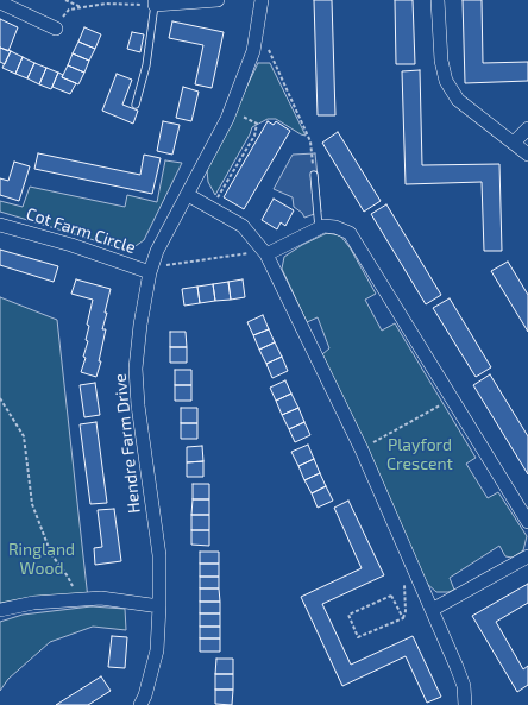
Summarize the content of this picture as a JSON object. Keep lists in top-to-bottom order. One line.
{"streets":{"street":["Cot Farm Circle","Hendre Farm Drive"]},"crossings":[["Cot Farm Circle","Hendre Farm Drive"]],"parks":["Playford Crescent","Ringland Wood"]}
